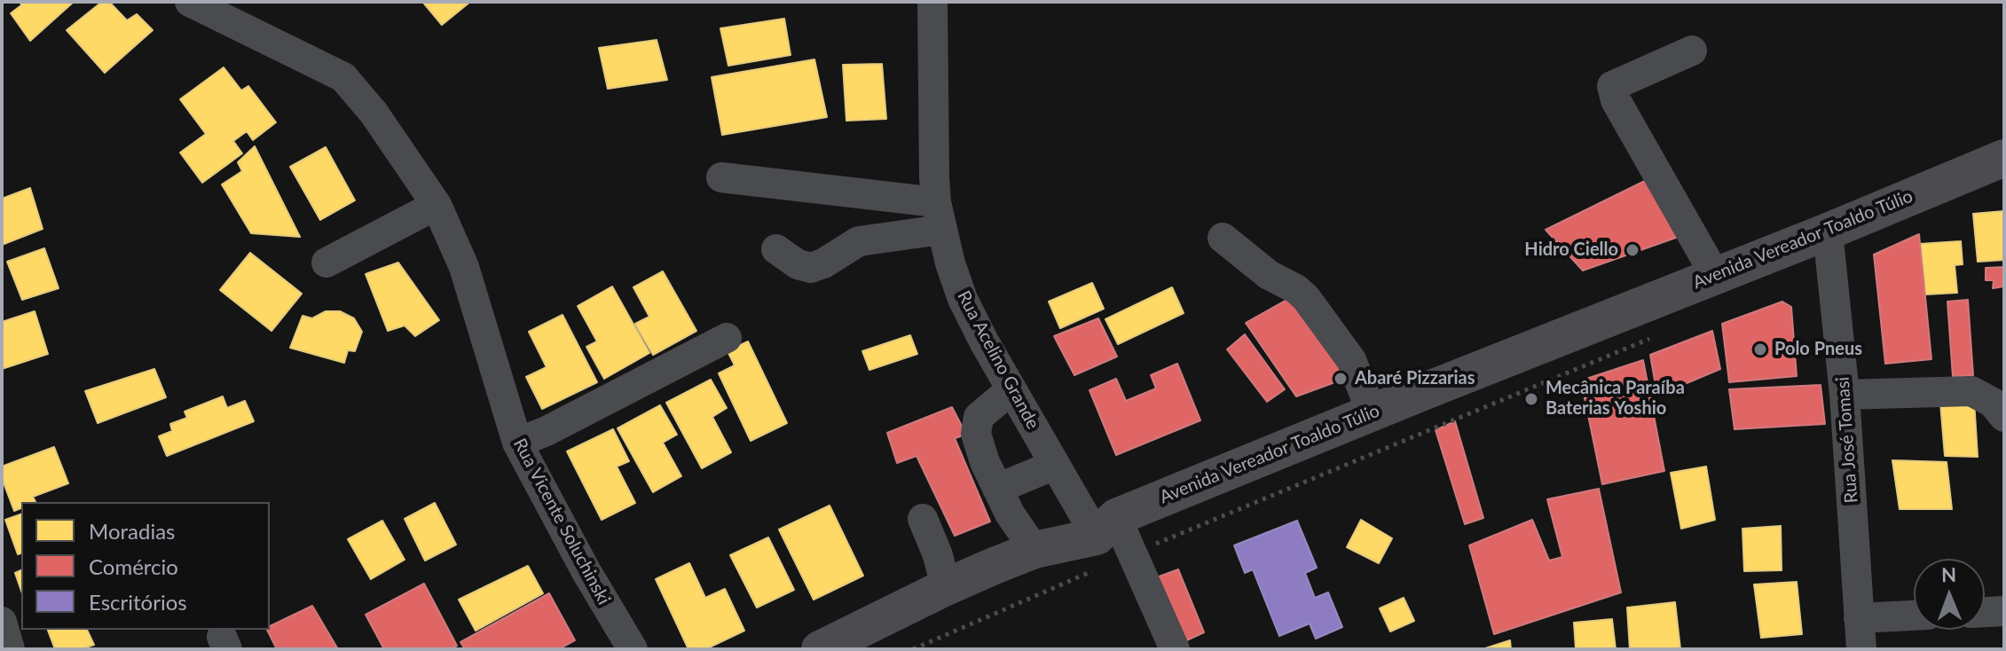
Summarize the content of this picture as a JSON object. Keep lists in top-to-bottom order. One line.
{"streets":{"main road":["Avenida Vereador Toaldo Túlio"],"street":["Rua Acelino Grande","Rua José Tomasi","Rua Vicente Soluchinski"]},"crossings":[["Avenida Vereador Toaldo Túlio","Rua Acelino Grande"],["Avenida Vereador Toaldo Túlio","Rua José Tomasi"]],"places":["Hidro Ciello","Polo Pneus","Abaré Pizzarias","Mecânica Paraíba Baterias Yoshio"],"legend":["Moradias","Comércio","Escritórios"],"north":"top"}
